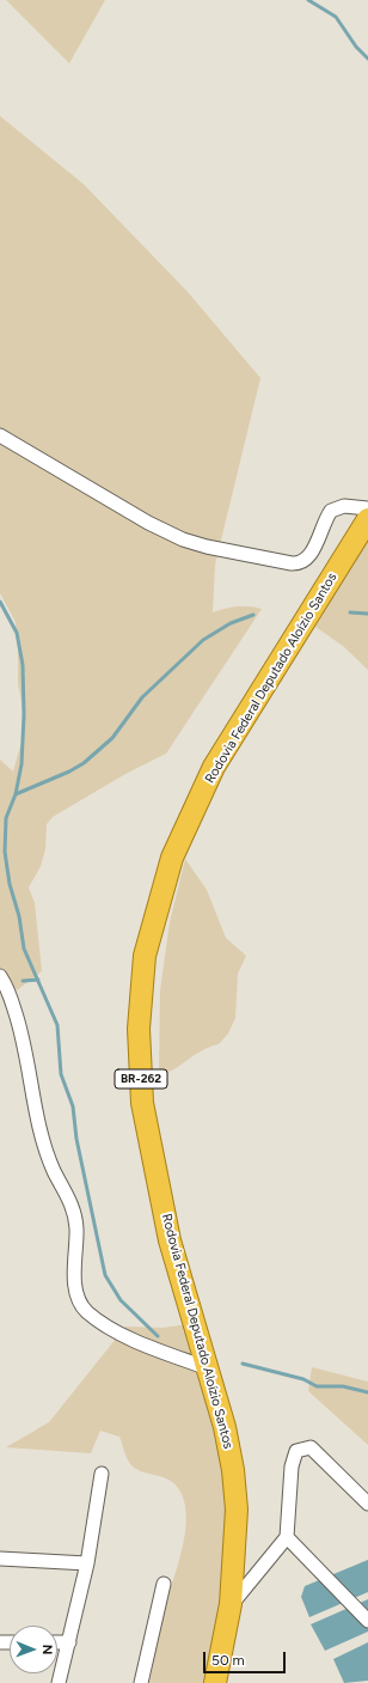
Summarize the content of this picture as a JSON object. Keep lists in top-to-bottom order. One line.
{"streets":{"highway":["Rodovia Federal Deputado Aloízio Santos","BR-262"]},"scale_bar":"50 m","north":"right"}
